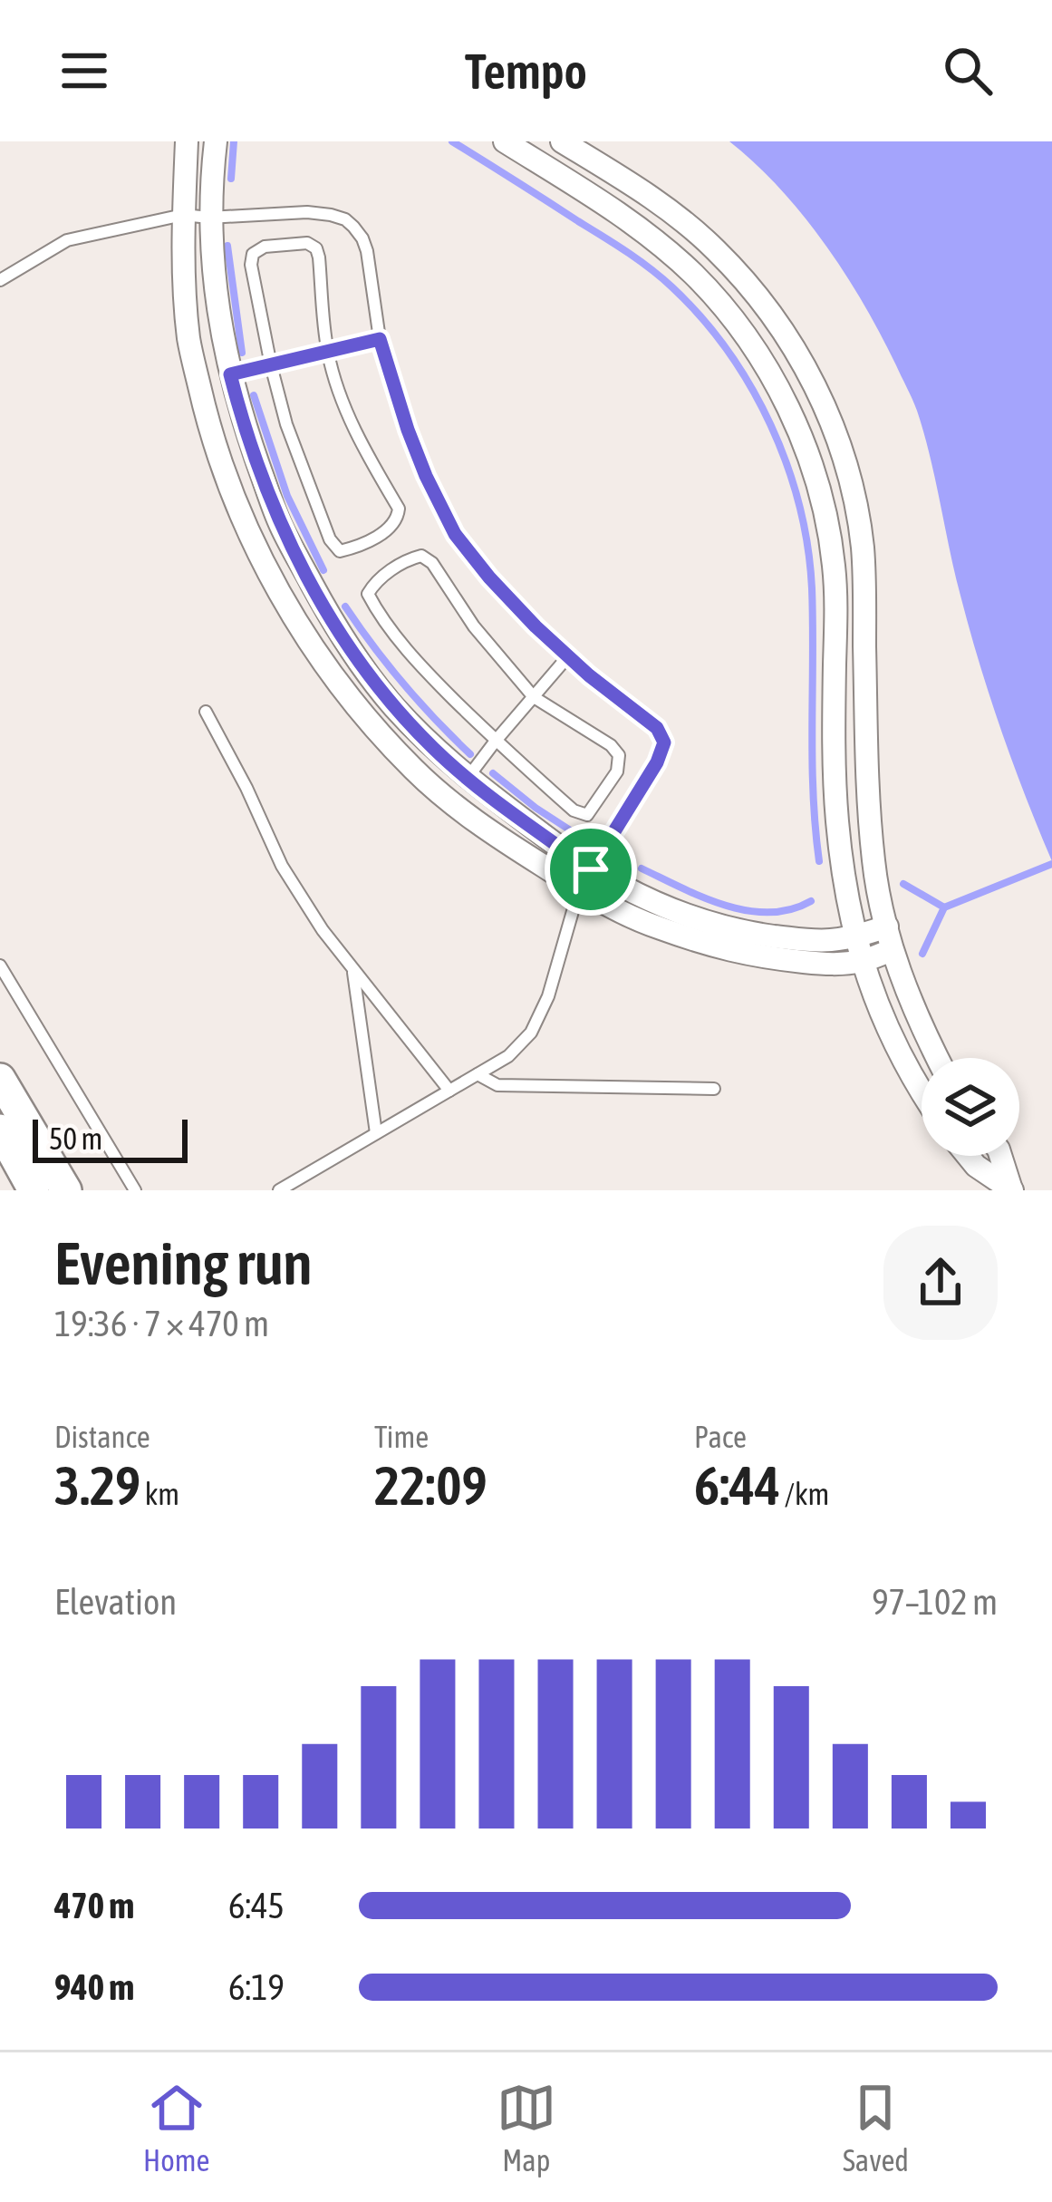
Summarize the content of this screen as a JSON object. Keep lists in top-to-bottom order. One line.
{"scale_bar":"50 m","page":{"header":"Tempo","scale":"50 m","heading":["Evening run","19:36 · 7 × 470 m"],"stats":[["Distance","3.29 km"],["Time","22:09"],["Pace","6:44 /km"]],"chart":["Elevation","97–102 m"],"list":[{"name":"470 m","note":"6:45"},{"name":"940 m","note":"6:19"}],"tabs":["Home","Map","Saved"]}}
